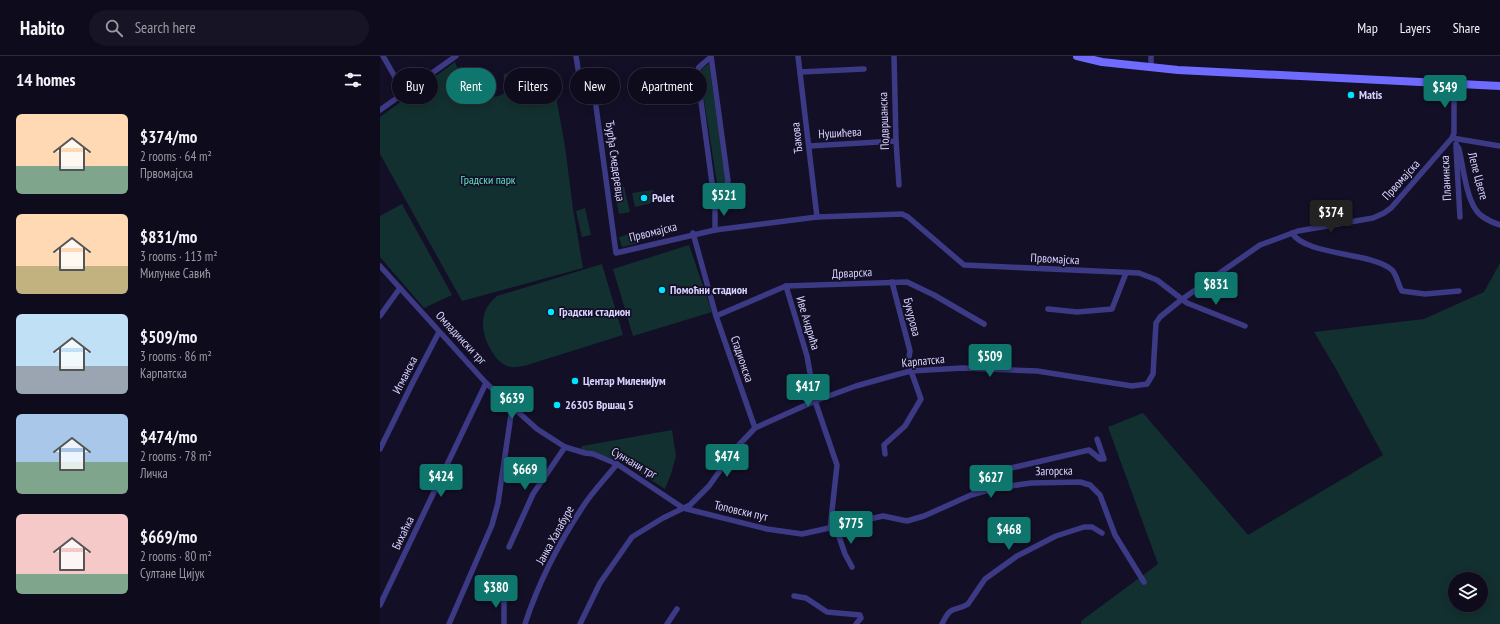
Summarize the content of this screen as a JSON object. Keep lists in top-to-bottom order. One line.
{"streets":{"street":["Подвршанска","Нушићева","Ђакова","Ђурђа Смедеревца","Лепе Цвете","Планинска","Првомајска","Дрварска","Букурова","Иве Андрића","Омладински трг","Стадионска","Карпатска","Игманска","Сунчани трг","Загорска","Топовски пут","Бихаћка","Јанка Халабуре"]},"crossings":[["Подвршанска","Нушићева"],["Нушићева","Ђакова"],["Ђакова","Првомајска"],["Ђурђа Смедеревца","Првомајска"],["Лепе Цвете","Планинска"],["Планинска","Првомајска"],["Првомајска","Стадионска"],["Првомајска","Карпатска"],["Дрварска","Букурова"],["Дрварска","Иве Андрића"],["Дрварска","Стадионска"],["Иве Андрића","Карпатска"],["Иве Андрића","Загорска"],["Омладински трг","Игманска"],["Омладински трг","Сунчани трг"],["Омладински трг","Бихаћка"],["Сунчани трг","Топовски пут"],["Сунчани трг","Јанка Халабуре"],["Загорска","Топовски пут"]],"parks":["Градски парк"],"places":["Matis","Polet","Помоћни стадион","Градски стадион","Центар Миленијум","26305 Вршац 5"],"page":{"header":"Habito","search":"Search here","nav":["Map","Layers","Share"],"heading":"14 homes","chip":["Buy","Rent","Filters","New","Apartment"],"price":["$549","$521","$374","$831","$509","$417","$639","$474","$669","$424","$627","$775","$468","$380"],"list":[{"name":"$374/mo","note":"2 rooms · 64 m² · Првомајска"},{"name":"$831/mo","note":"3 rooms · 113 m² · Милунке Савић"},{"name":"$509/mo","note":"3 rooms · 86 m² · Карпатска"},{"name":"$474/mo","note":"2 rooms · 78 m² · Личка"},{"name":"$669/mo","note":"2 rooms · 80 m² · Султане Цијук"}]}}
